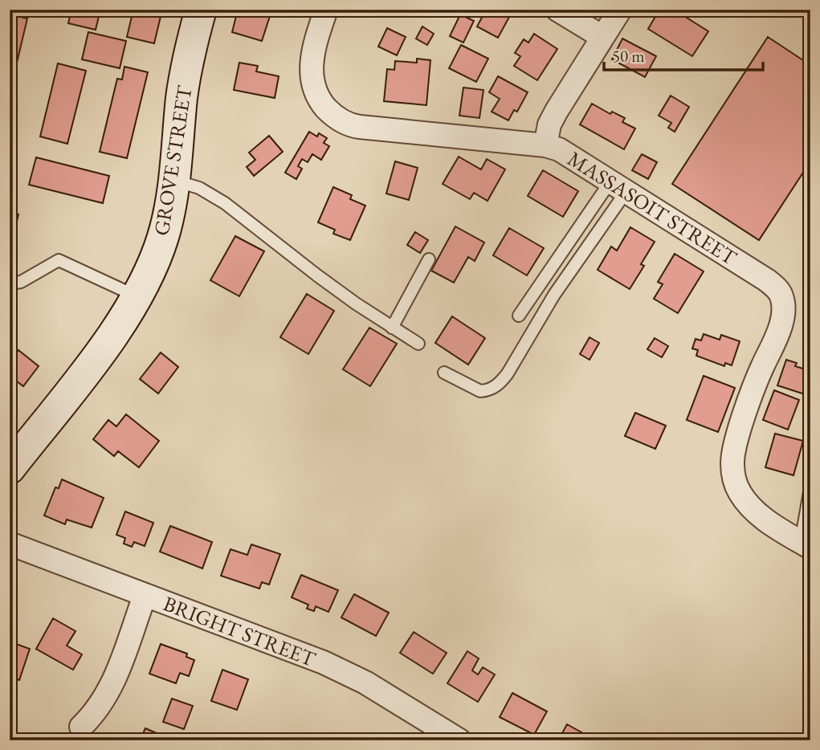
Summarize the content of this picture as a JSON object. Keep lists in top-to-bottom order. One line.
{"streets":{"street":["GROVE STREET","MASSASOIT STREET","BRIGHT STREET"]},"scale_bar":"50 m"}
